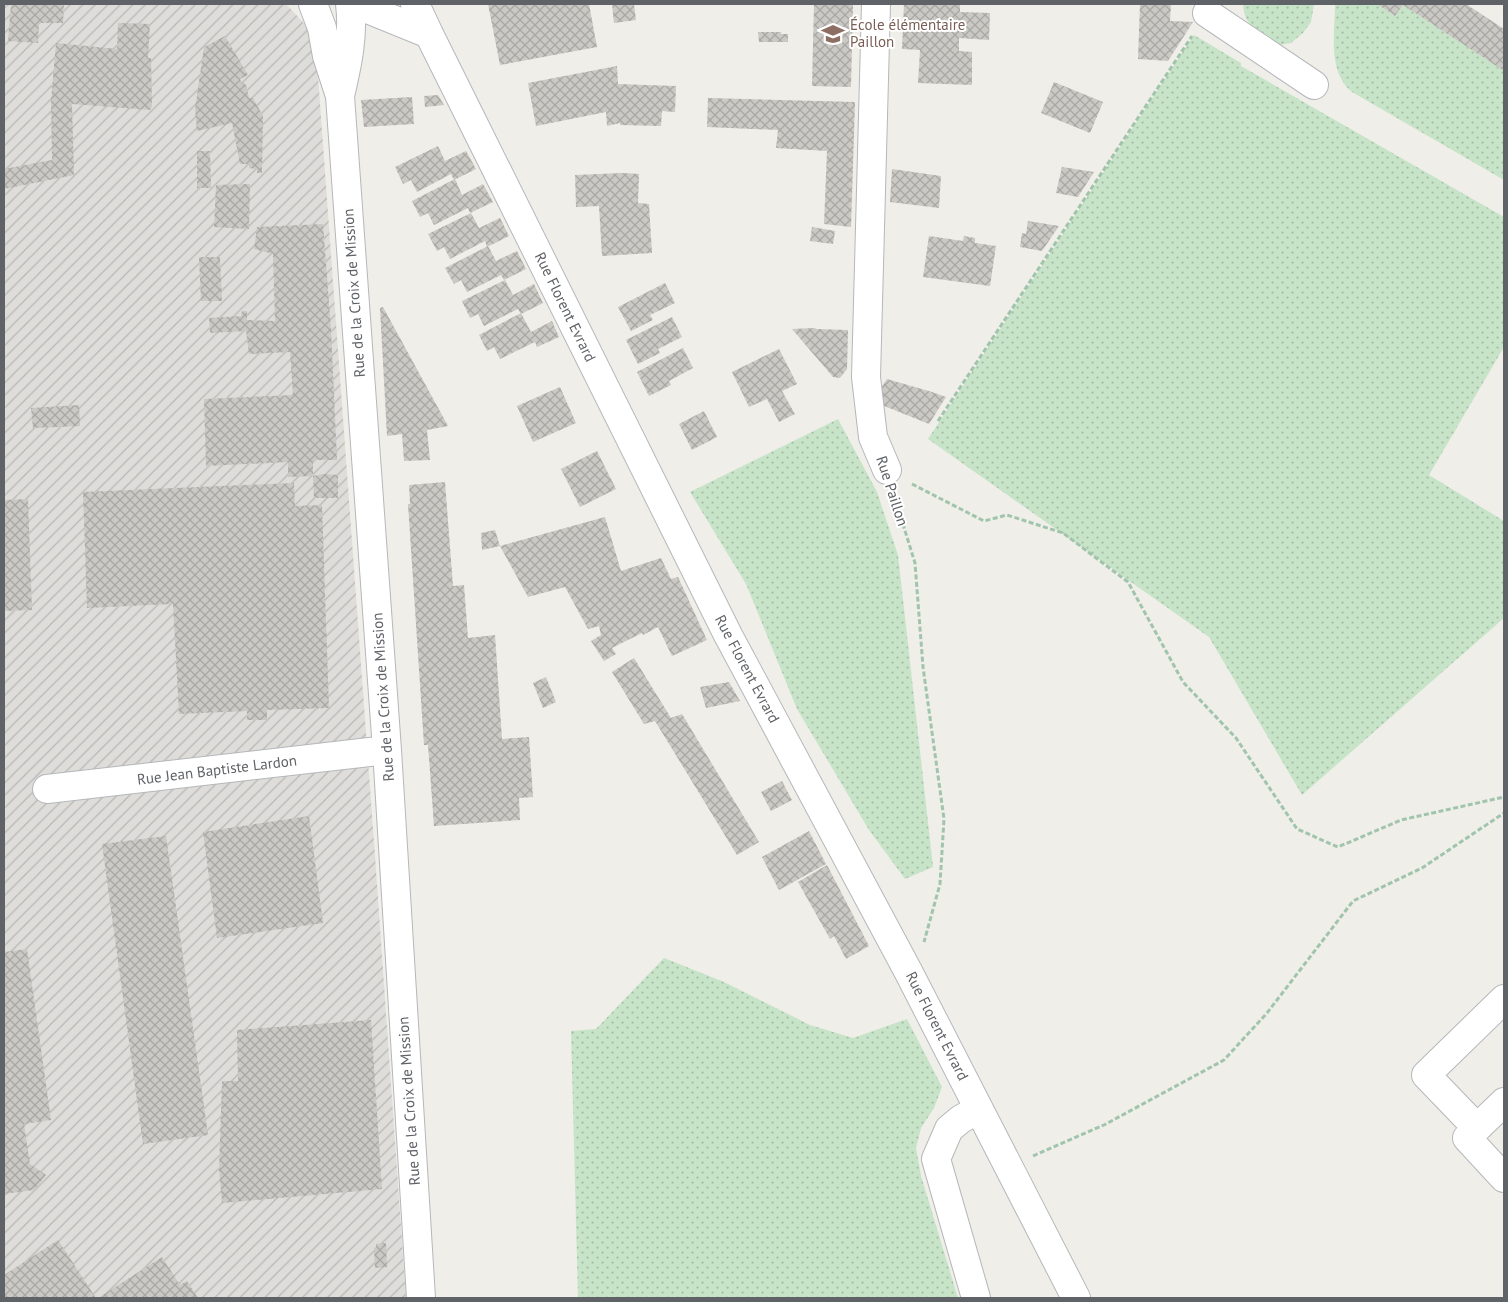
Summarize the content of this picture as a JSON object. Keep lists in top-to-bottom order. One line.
{"streets":{"street":["Rue de la Croix de Mission","Rue Florent Evrard","Rue Paillon","Rue Jean Baptiste Lardon"]},"crossings":[["Rue de la Croix de Mission","Rue Jean Baptiste Lardon"],["Rue Florent Evrard","Rue Paillon"]],"places":{"school or university":["École élémentaire Paillon"]}}
